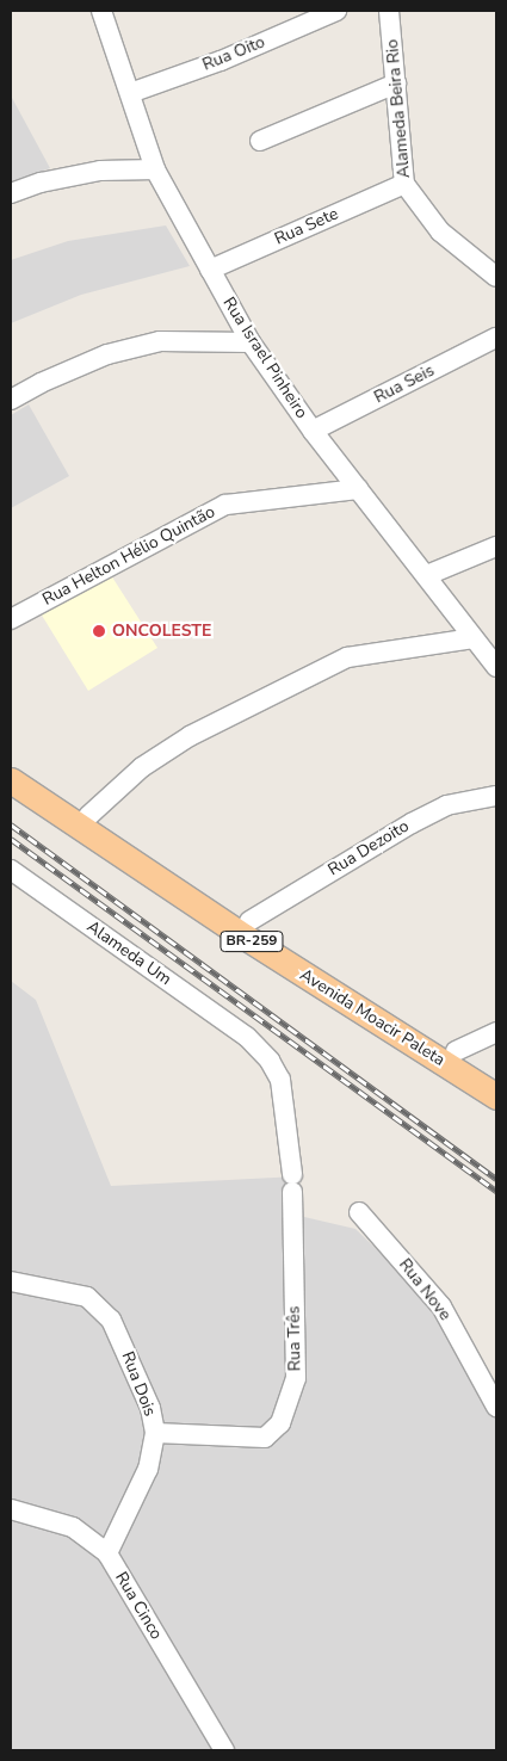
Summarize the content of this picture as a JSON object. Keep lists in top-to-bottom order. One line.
{"streets":{"main road":["BR-259","Avenida Moacir Paleta"],"street":["Rua Oito","Alameda Beira Rio","Rua Sete","Rua Israel Pinheiro","Rua Seis","Rua Helton Hélio Quintão","Rua Dezoito","Alameda Um","Rua Nove","Rua Três","Rua Dois","Rua Cinco"]},"crossings":[["Rua Oito","Rua Israel Pinheiro"],["Alameda Beira Rio","Rua Sete"],["Rua Sete","Rua Israel Pinheiro"],["Rua Israel Pinheiro","Rua Seis"],["Rua Israel Pinheiro","Rua Helton Hélio Quintão"],["Rua Dezoito","Avenida Moacir Paleta"],["Alameda Um","Rua Três"],["Rua Três","Rua Dois"],["Rua Dois","Rua Cinco"]],"places":["ONCOLESTE"]}
